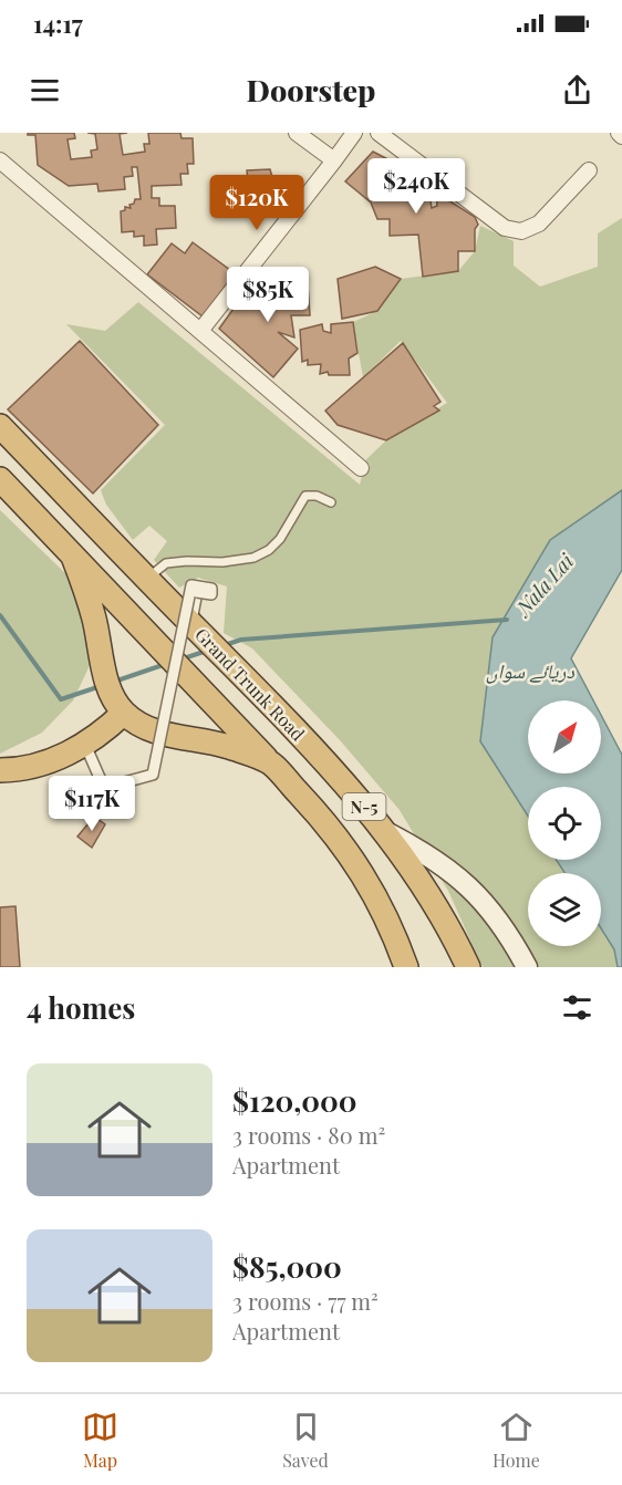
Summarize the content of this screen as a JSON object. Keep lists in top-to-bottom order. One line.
{"streets":{"highway":["Grand Trunk Road","N-5"]},"water":["Nala Lai","دریائے سواں"],"north":"top right","page":{"status":"14:17","header":"Doorstep","price":["$240K","$120K","$85K","$117K"],"heading":"4 homes","list":[{"name":"$120,000","note":"3 rooms · 80 m² · Apartment"},{"name":"$85,000","note":"3 rooms · 77 m² · Apartment"}],"tabs":["Map","Saved","Home"]}}
